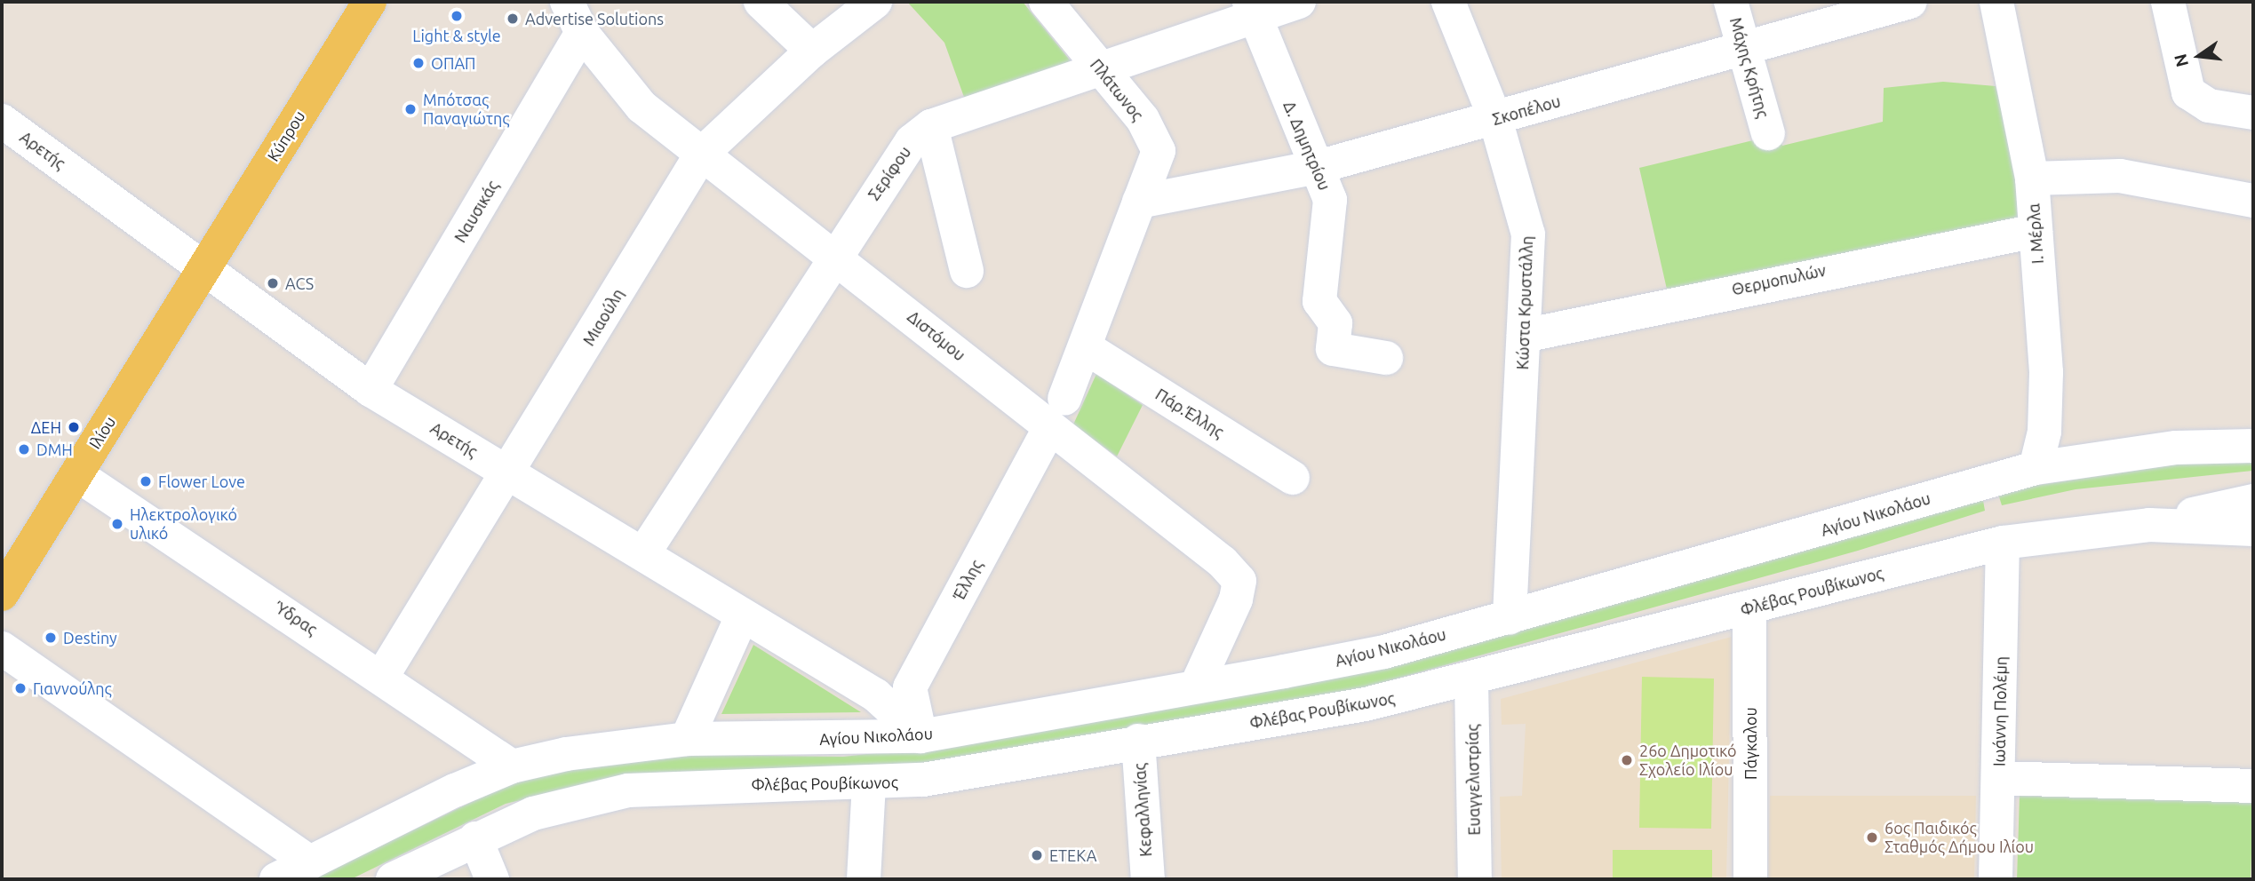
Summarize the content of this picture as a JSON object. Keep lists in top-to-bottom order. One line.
{"streets":{"main road":["Κύπρου","Ιλίου"],"street":["Μάχης Κρήτης","Πλάτωνος","Σκοπέλου","Δ. Δημητρίου","Αρετής","Σερίφου","Ναυσικάς","Ι. Μέρλα","Θερμοπυλών","Κώστα Κρυστάλλη","Μιαούλη","Διστόμου","Πάρ.Έλλης","Αγίου Νικολάου","Έλλης","Φλέβας Ρουβίκωνος","Ύδρας","Ιωάννη Πολέμη","Πάγκαλου","Ευαγγελιστρίας","Κεφαλληνίας"]},"crossings":[["Μάχης Κρήτης","Σκοπέλου"],["Πλάτωνος","Σκοπέλου"],["Πλάτωνος","Σερίφου"],["Πλάτωνος","Έλλης"],["Σκοπέλου","Δ. Δημητρίου"],["Σκοπέλου","Κώστα Κρυστάλλη"],["Σκοπέλου","Έλλης"],["Κύπρου","Αρετής"],["Κύπρου","Ιλίου"],["Δ. Δημητρίου","Σερίφου"],["Αρετής","Σερίφου"],["Αρετής","Ναυσικάς"],["Αρετής","Μιαούλη"],["Αρετής","Ιλίου"],["Αρετής","Αγίου Νικολάου"],["Αρετής","Έλλης"],["Σερίφου","Διστόμου"],["Ναυσικάς","Διστόμου"],["Ι. Μέρλα","Θερμοπυλών"],["Ι. Μέρλα","Αγίου Νικολάου"],["Θερμοπυλών","Κώστα Κρυστάλλη"],["Κώστα Κρυστάλλη","Αγίου Νικολάου"],["Μιαούλη","Διστόμου"],["Μιαούλη","Ύδρας"],["Διστόμου","Αγίου Νικολάου"],["Διστόμου","Έλλης"],["Πάρ.Έλλης","Έλλης"],["Ιλίου","Ύδρας"],["Αγίου Νικολάου","Έλλης"],["Αγίου Νικολάου","Ύδρας"],["Φλέβας Ρουβίκωνος","Ιωάννη Πολέμη"],["Φλέβας Ρουβίκωνος","Πάγκαλου"],["Φλέβας Ρουβίκωνος","Ευαγγελιστρίας"],["Φλέβας Ρουβίκωνος","Κεφαλληνίας"]],"places":["Light & style","Advertise Solutions","ΟΠΑΠ","Μπότσας Παναγιώτης","ACS","ΔΕΗ","DMH","Flower Love","Ηλεκτρολογικό υλικό","Destiny","Γιαννούλης","26ο Δημοτικό Σχολείο Ιλίου","6ος Παιδικός Σταθμός Δήμου Ιλίου","ΕΤΕΚΑ"],"north":"left"}
